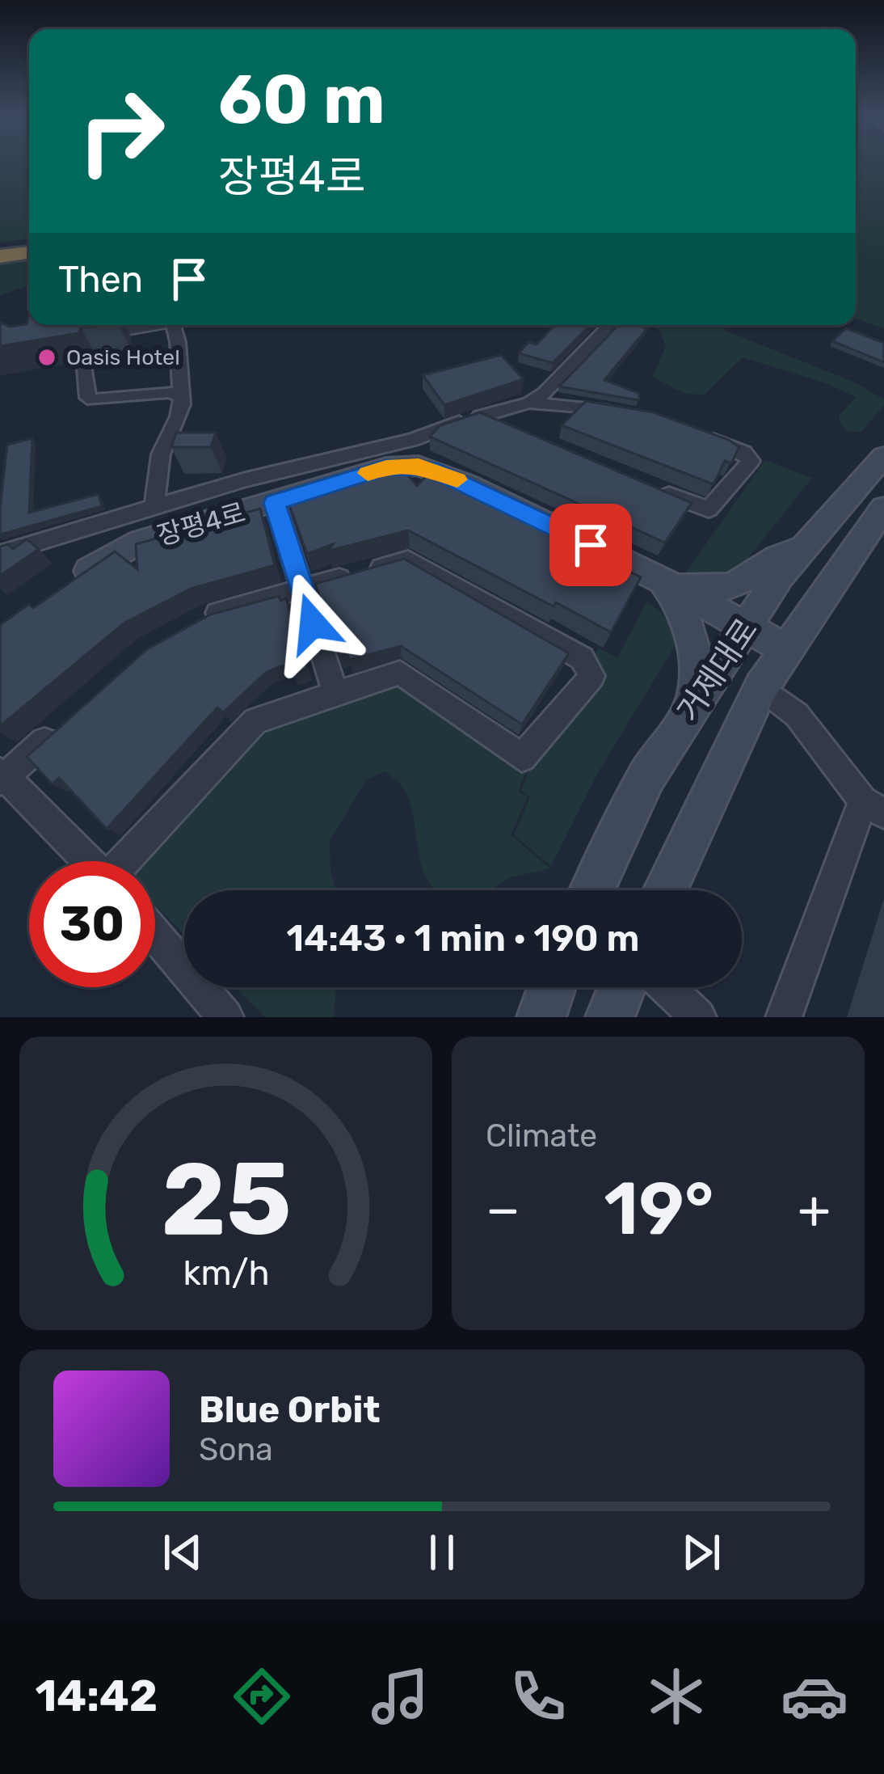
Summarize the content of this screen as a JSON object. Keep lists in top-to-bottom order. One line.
{"streets":{"main road":["장평4로","거제대로"]},"crossings":[["장평4로","거제대로"]],"places":["Oasis Hotel"],"page":{"turn":["60 m","장평4로"],"then":"Then","limit":"30","trip":"14:43 · 1 min · 190 m","tile":"Climate","heat":["−","19°","+"],"song":["Blue Orbit","Sona"],"tabs":"14:42","gauge":["25","km/h"]}}
